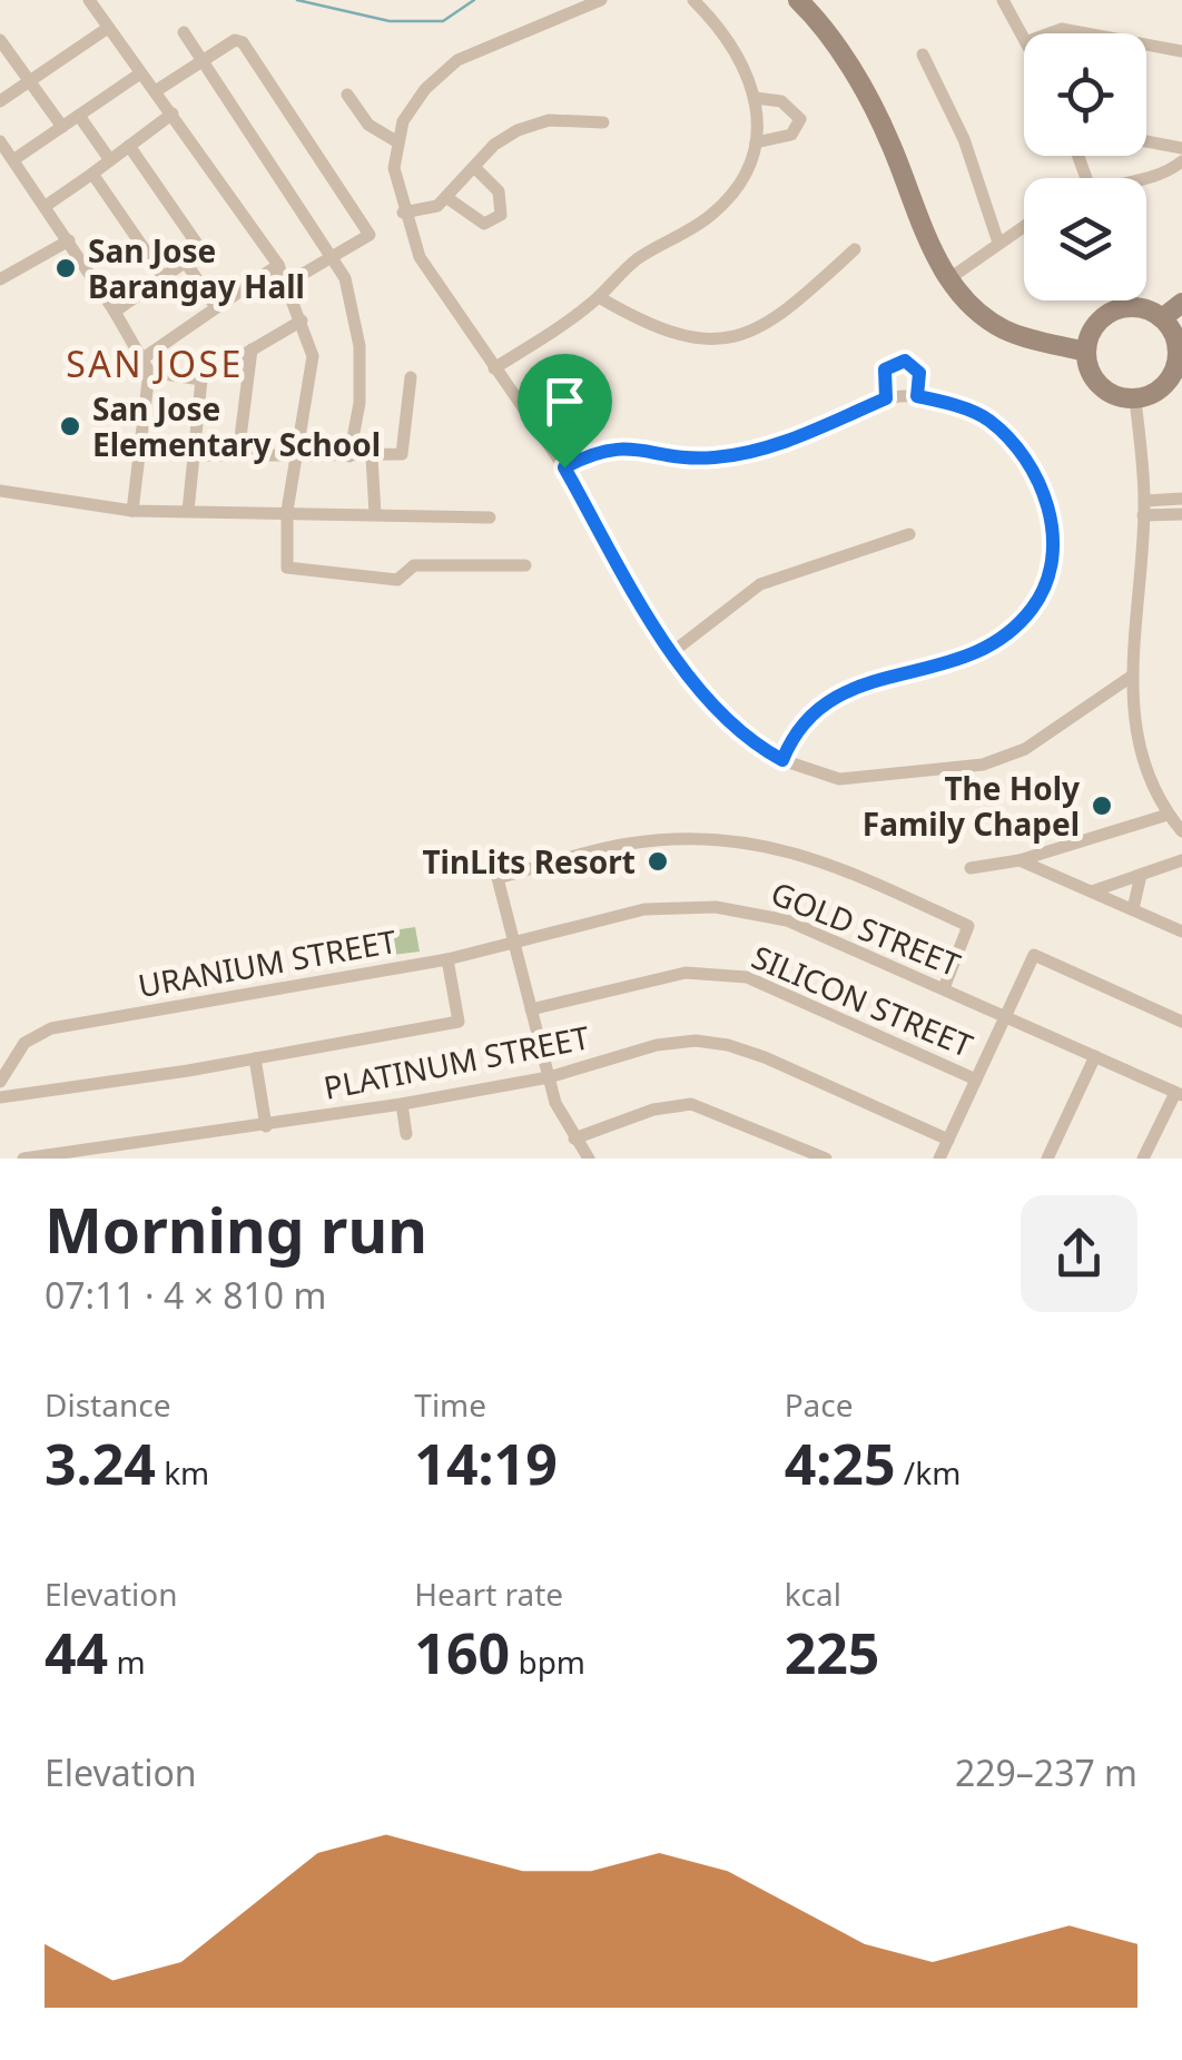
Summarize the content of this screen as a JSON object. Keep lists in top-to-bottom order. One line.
{"streets":{"street":["GOLD STREET","URANIUM STREET","SILICON STREET","PLATINUM STREET"]},"crossings":[["GOLD STREET","URANIUM STREET"]],"districts":["SAN JOSE"],"places":["San Jose Barangay Hall","San Jose Elementary School","The Holy Family Chapel","TinLits Resort"],"page":{"heading":["Morning run","07:11 · 4 × 810 m"],"stats":[["Distance","3.24 km"],["Time","14:19"],["Pace","4:25 /km"],["Elevation","44 m"],["Heart rate","160 bpm"],["kcal","225"]],"chart":["Elevation","229–237 m"]}}
